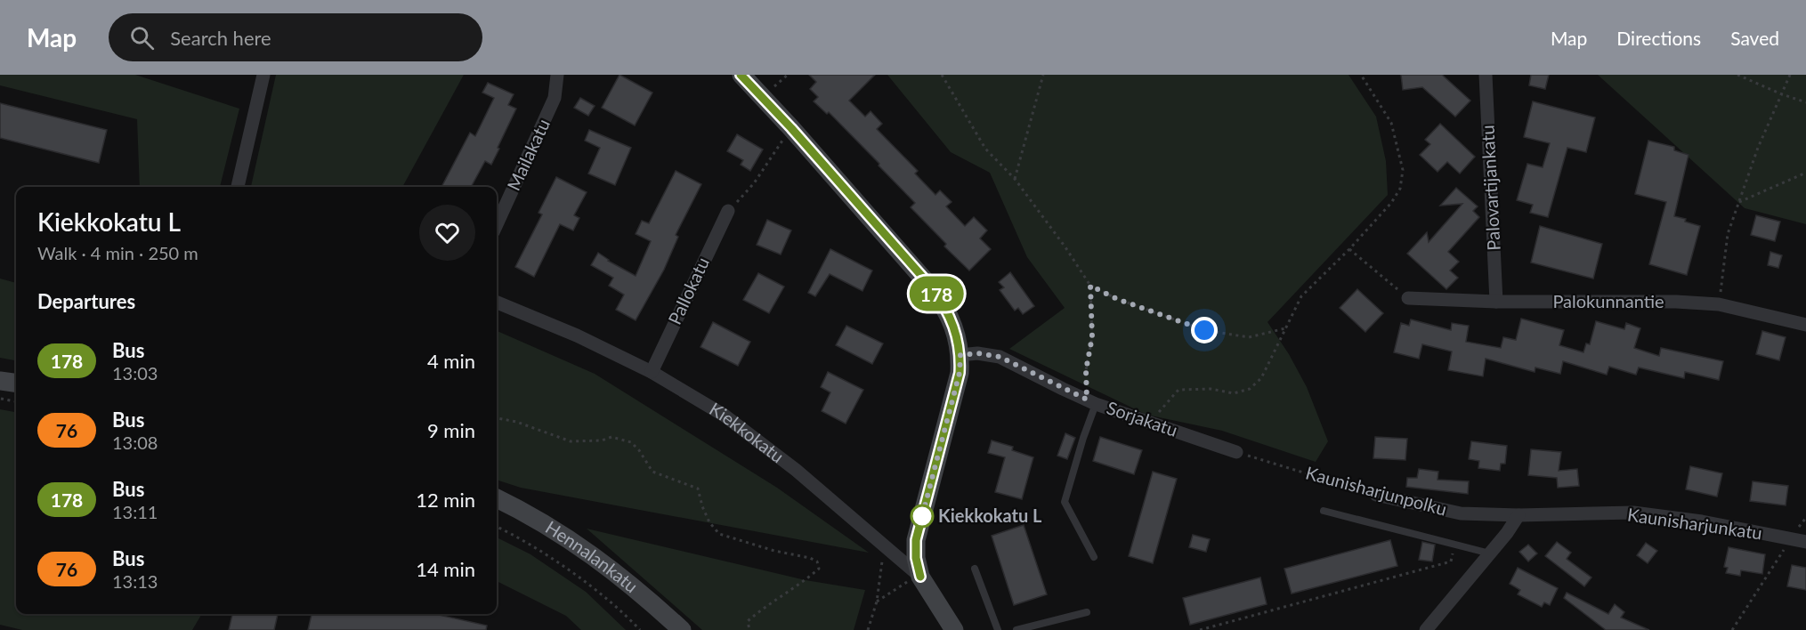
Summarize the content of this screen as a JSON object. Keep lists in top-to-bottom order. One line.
{"streets":{"street":["Mailakatu","Palovartijankatu","Pallokatu","Palokunnantie","Sorjakatu","Kiekkokatu","Kaunisharjunpolku","Kaunisharjunkatu","Hennalankatu"]},"crossings":[["Palovartijankatu","Palokunnantie"],["Pallokatu","Kiekkokatu"],["Sorjakatu","Kaunisharjunpolku"],["Kaunisharjunpolku","Kaunisharjunkatu"]],"places":["Kiekkokatu L"],"lines":["bus line 178"],"page":{"header":"Map","search":"Search here","nav":["Map","Directions","Saved"],"on_map":"178","heading":[["Kiekkokatu L","Walk · 4 min · 250 m"],"Departures"],"list":[{"mark":"178","name":"Bus","note":"13:03","value":"4 min"},{"mark":"76","name":"Bus","note":"13:08","value":"9 min"},{"mark":"178","name":"Bus","note":"13:11","value":"12 min"},{"mark":"76","name":"Bus","note":"13:13","value":"14 min"}]}}
